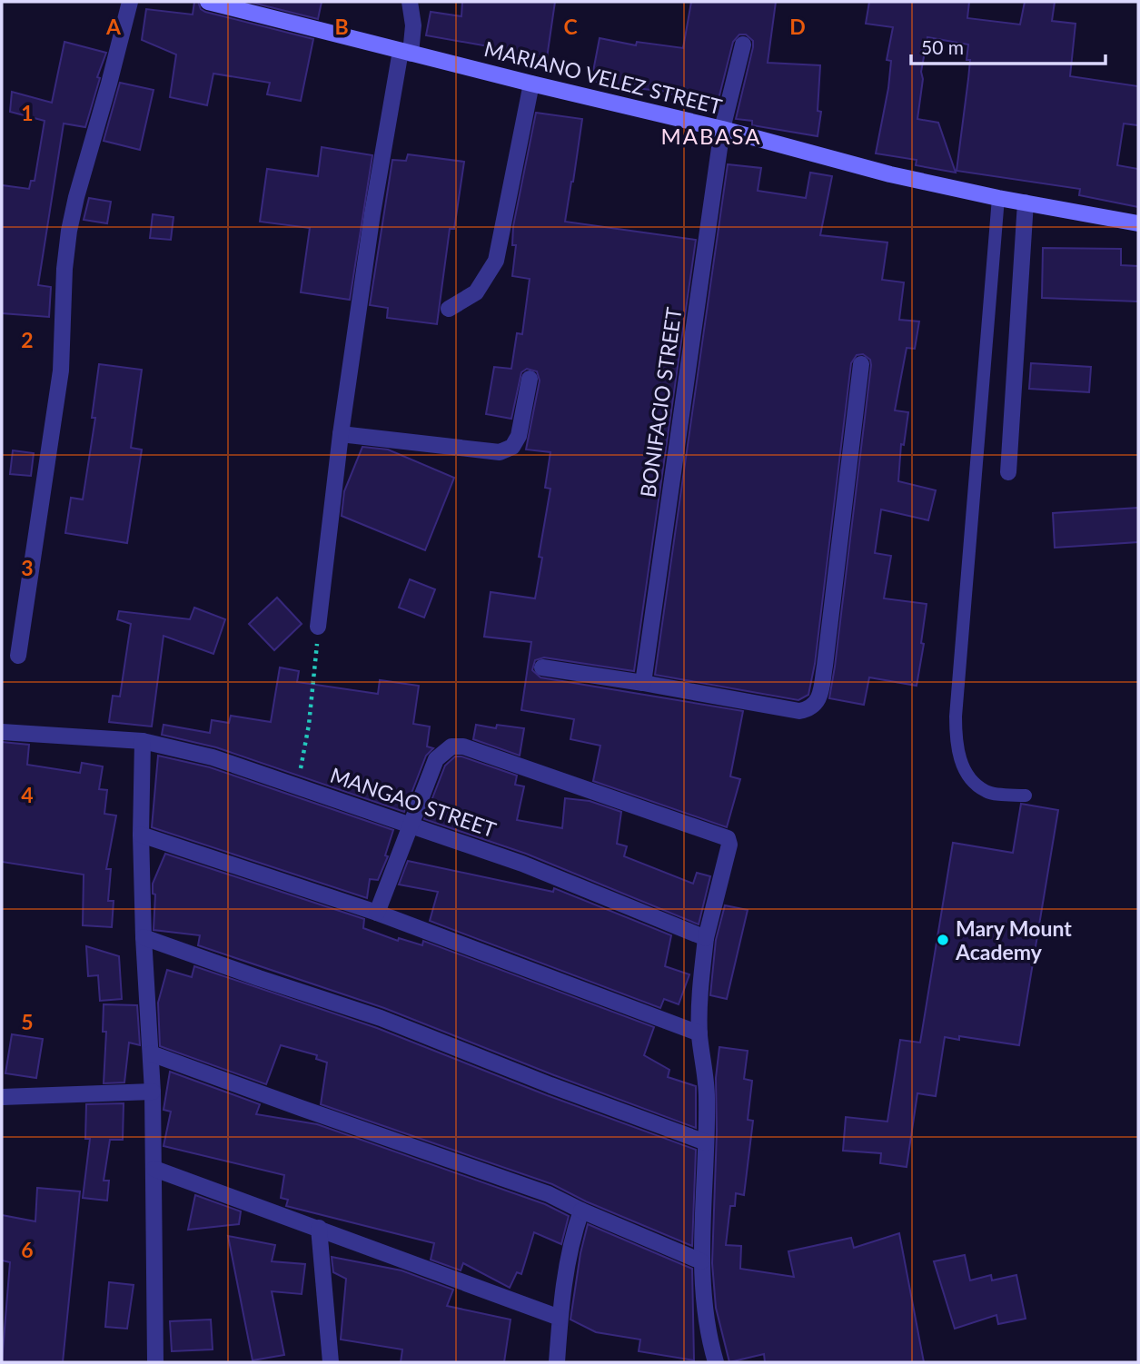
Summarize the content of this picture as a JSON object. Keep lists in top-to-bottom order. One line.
{"streets":{"street":["MARIANO VELEZ STREET","BONIFACIO STREET","MANGAO STREET"]},"crossings":[["MARIANO VELEZ STREET","BONIFACIO STREET"]],"districts":["MABASA"],"places":["Mary Mount Academy"],"scale_bar":"50 m","grid":{"columns":["A","B","C","D"],"rows":["1","2","3","4","5","6"]}}
